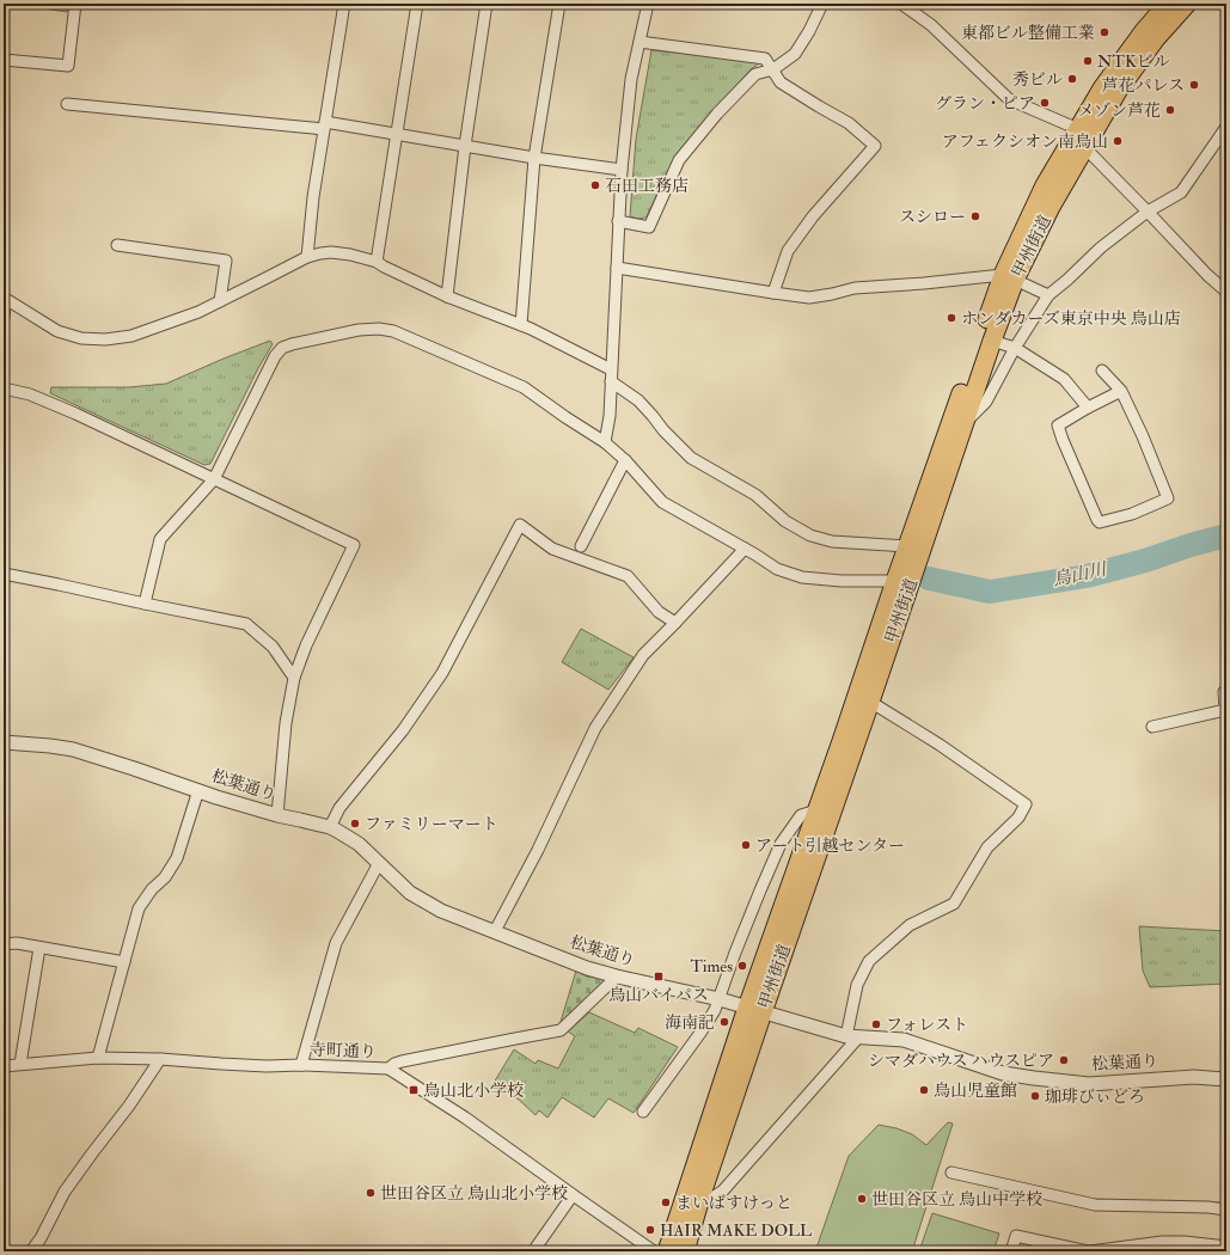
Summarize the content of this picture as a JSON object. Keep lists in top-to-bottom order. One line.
{"streets":{"highway":["甲州街道"],"street":["松葉通り","寺町通り"]},"crossings":[["甲州街道","松葉通り"]],"water":["烏山川"],"places":{"other":["東都ビル整備工業","NTKビル","秀ビル","芦花パレス","グラン・ピア","メゾン芦花","アフェクシオン南烏山","石田工務店","スシロー","ホンダカーズ東京中央 烏山店","ファミリーマート","アート引越センター","Times","海南記","フォレスト","シマダハウス ハウスピア","烏山児童館","珈琲びぃどろ","世田谷区立 烏山北小学校","世田谷区立 烏山中学校","まいばすけっと","HAIR MAKE DOLL"],"transit":["烏山バイパス","烏山北小学校"]}}
